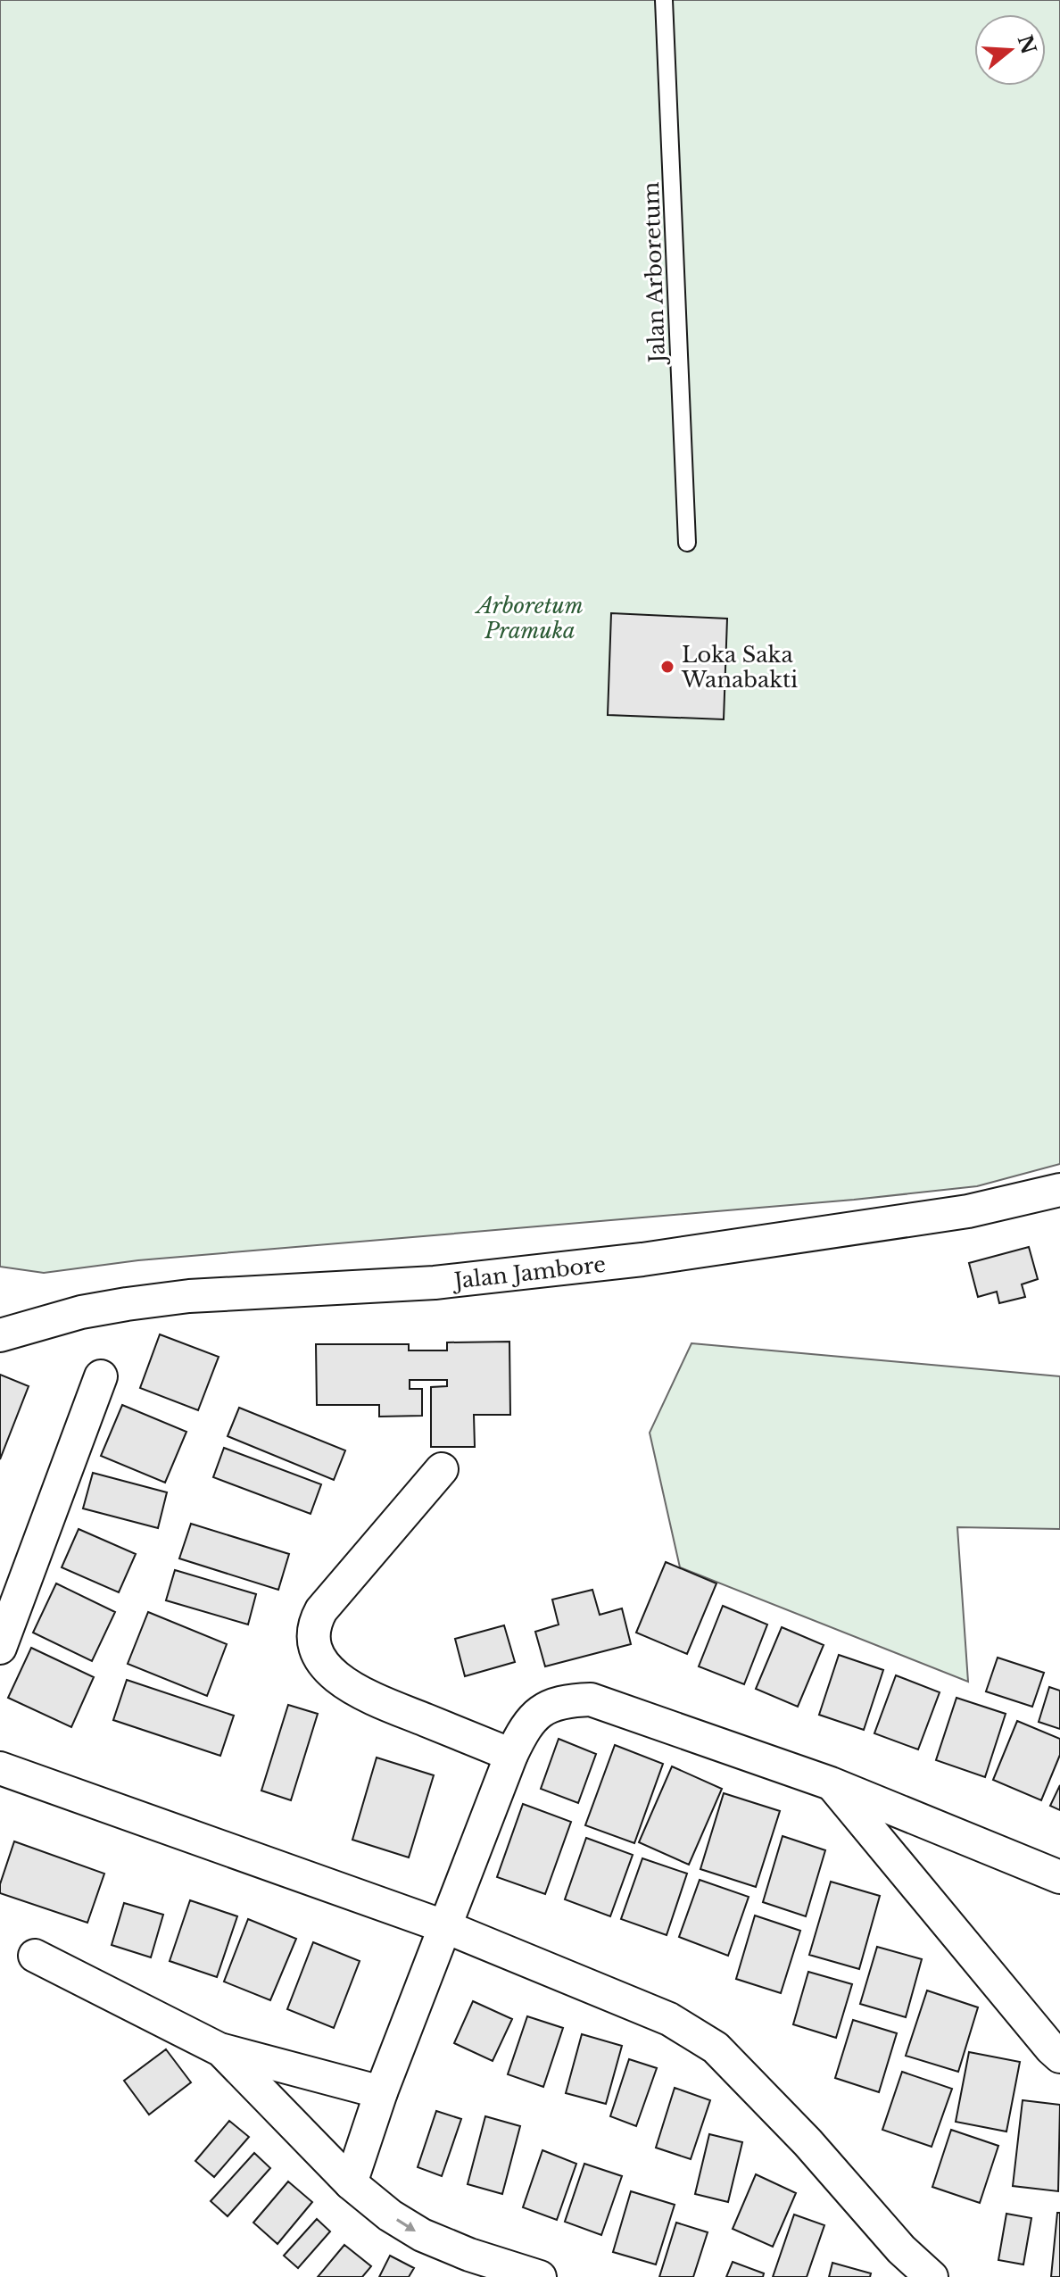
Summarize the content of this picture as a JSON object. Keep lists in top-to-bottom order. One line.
{"streets":{"street":["Jalan Jambore"],"lane":["Jalan Arboretum"]},"parks":["Arboretum Pramuka"],"places":["Loka Saka Wanabakti"],"north":"right"}
